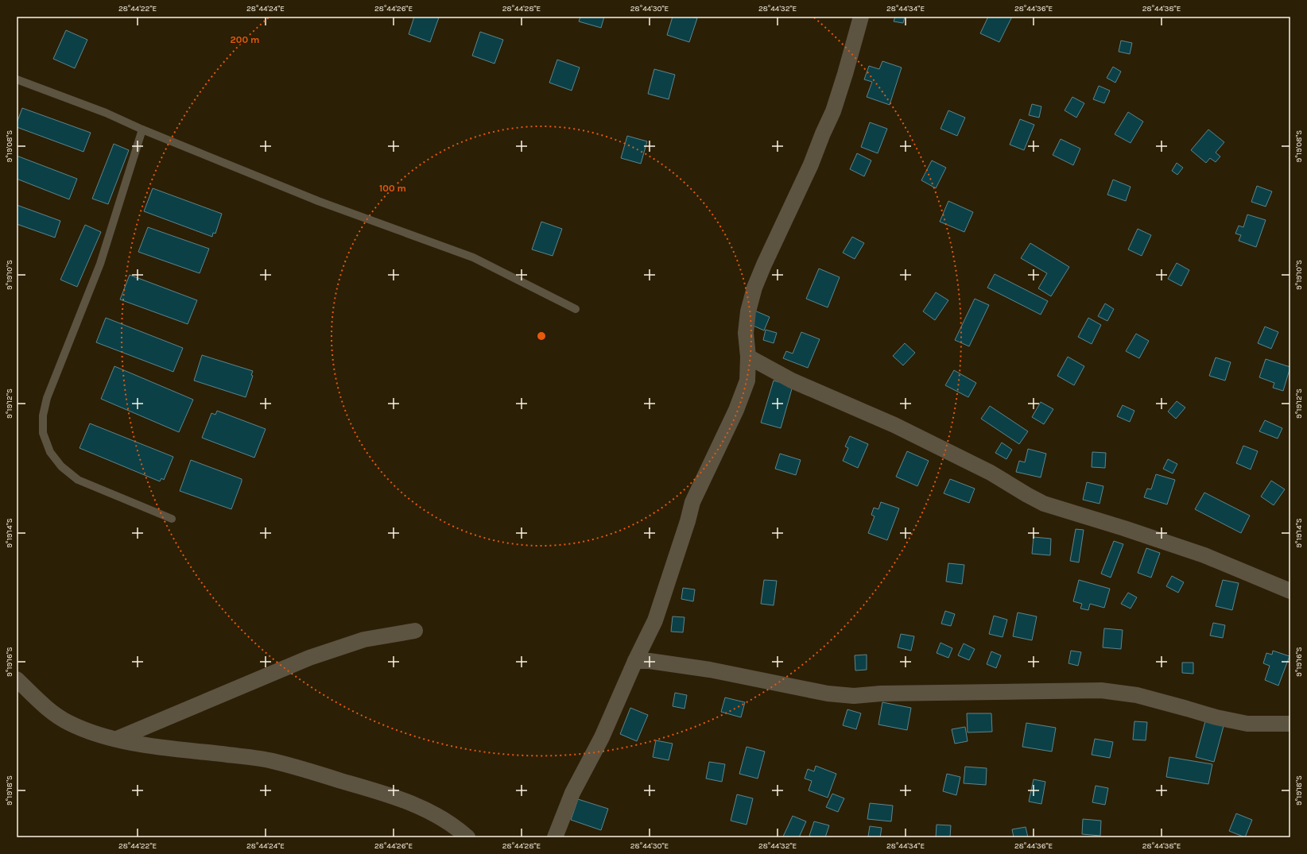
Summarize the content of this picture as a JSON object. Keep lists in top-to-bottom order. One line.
{"coordinates":["28°44'22\"E","28°44'24\"E","28°44'26\"E","28°44'28\"E","28°44'30\"E","28°44'32\"E","28°44'34\"E","28°44'36\"E","28°44'38\"E","9°19'08\"S","9°19'10\"S","9°19'12\"S","9°19'14\"S","9°19'16\"S","9°19'18\"S"],"rings":["200 m","100 m"]}
